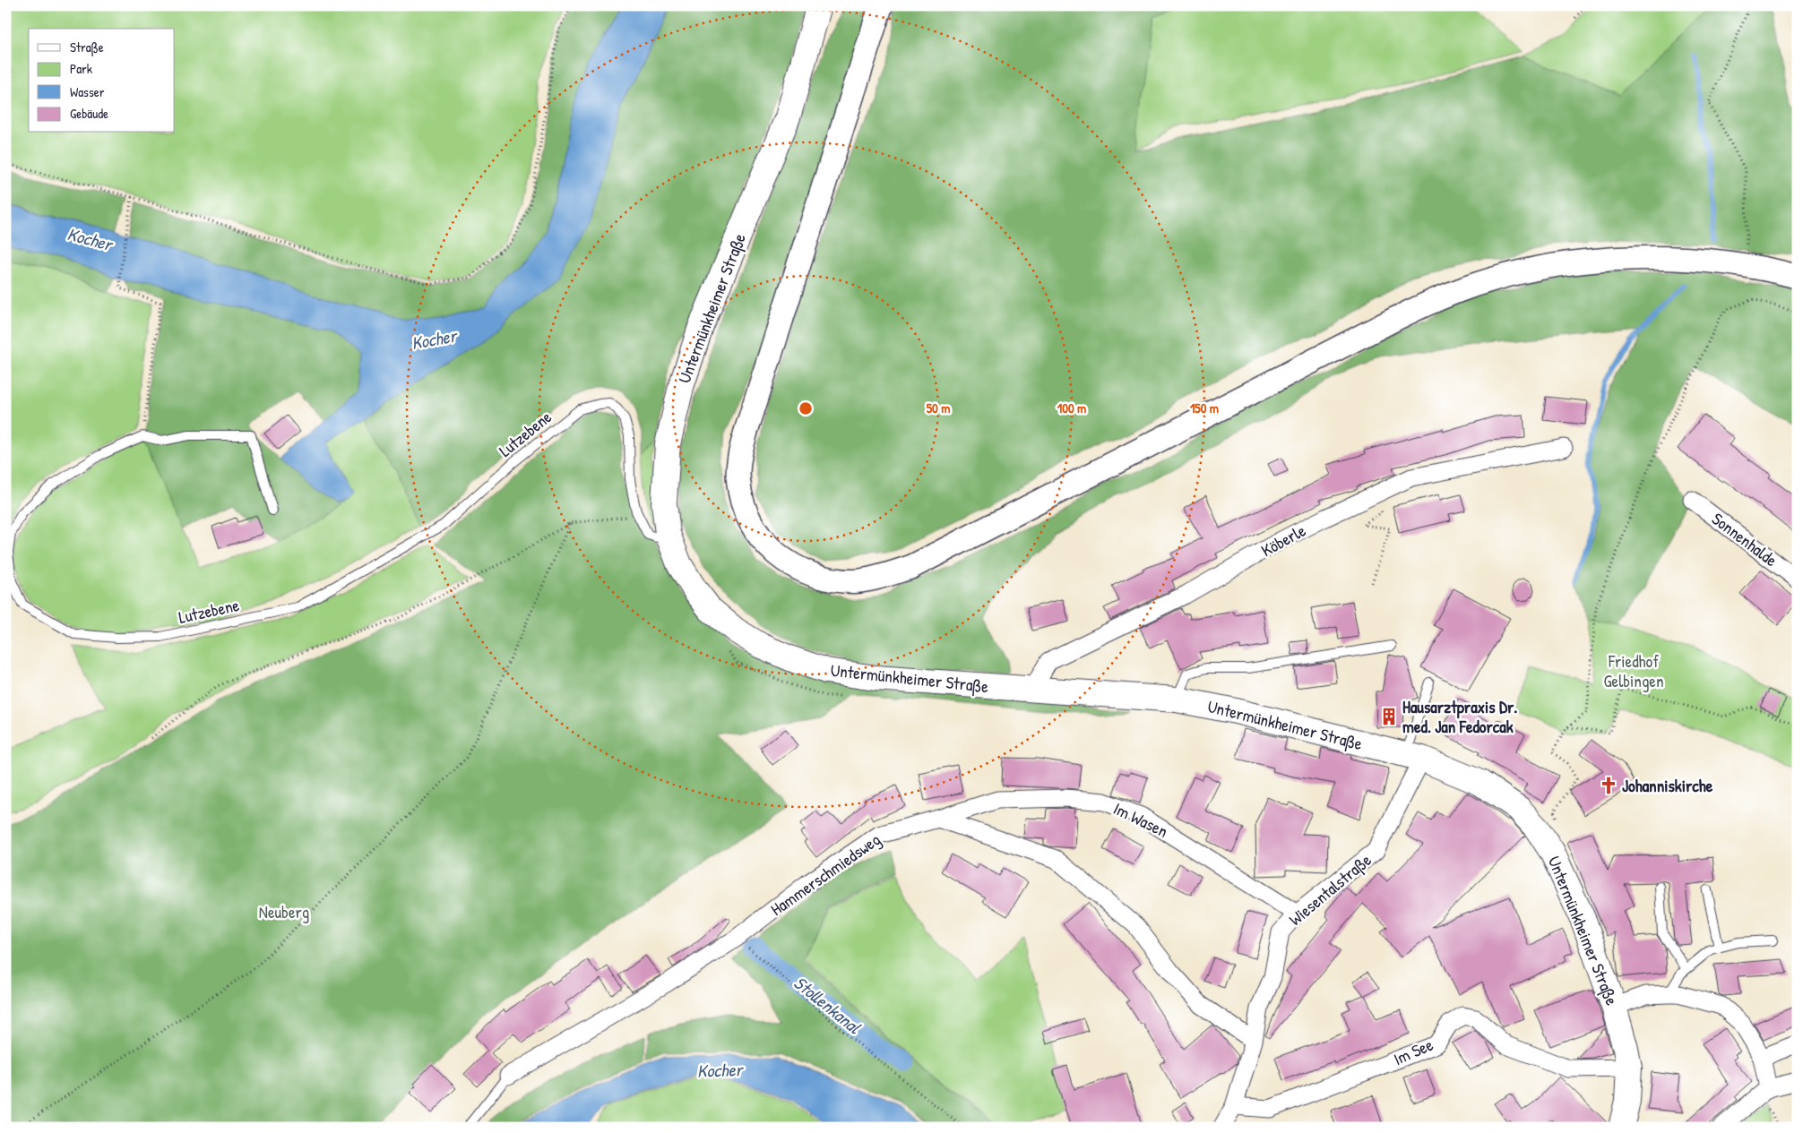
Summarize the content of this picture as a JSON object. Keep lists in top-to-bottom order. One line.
{"streets":{"main road":["Untermünkheimer Straße"],"street":["Sonnenhalde","Köberle","Im Wasen","Hammerschmiedsweg","Wiesentalstraße","Im See"],"lane":["Lutzebene"]},"crossings":[["Untermünkheimer Straße","Lutzebene"],["Untermünkheimer Straße","Köberle"],["Untermünkheimer Straße","Wiesentalstraße"],["Untermünkheimer Straße","Im See"],["Im Wasen","Hammerschmiedsweg"],["Im Wasen","Wiesentalstraße"],["Wiesentalstraße","Im See"]],"water":["Kocher","Stollenkanal"],"parks":["Friedhof Gelbingen","Neuberg"],"places":{"building":["Hausarztpraxis Dr. med. Jan Fedorcak"],"church":["Johanniskirche"]},"legend":["Straße","Park","Wasser","Gebäude"],"rings":["50 m","100 m","150 m"]}
